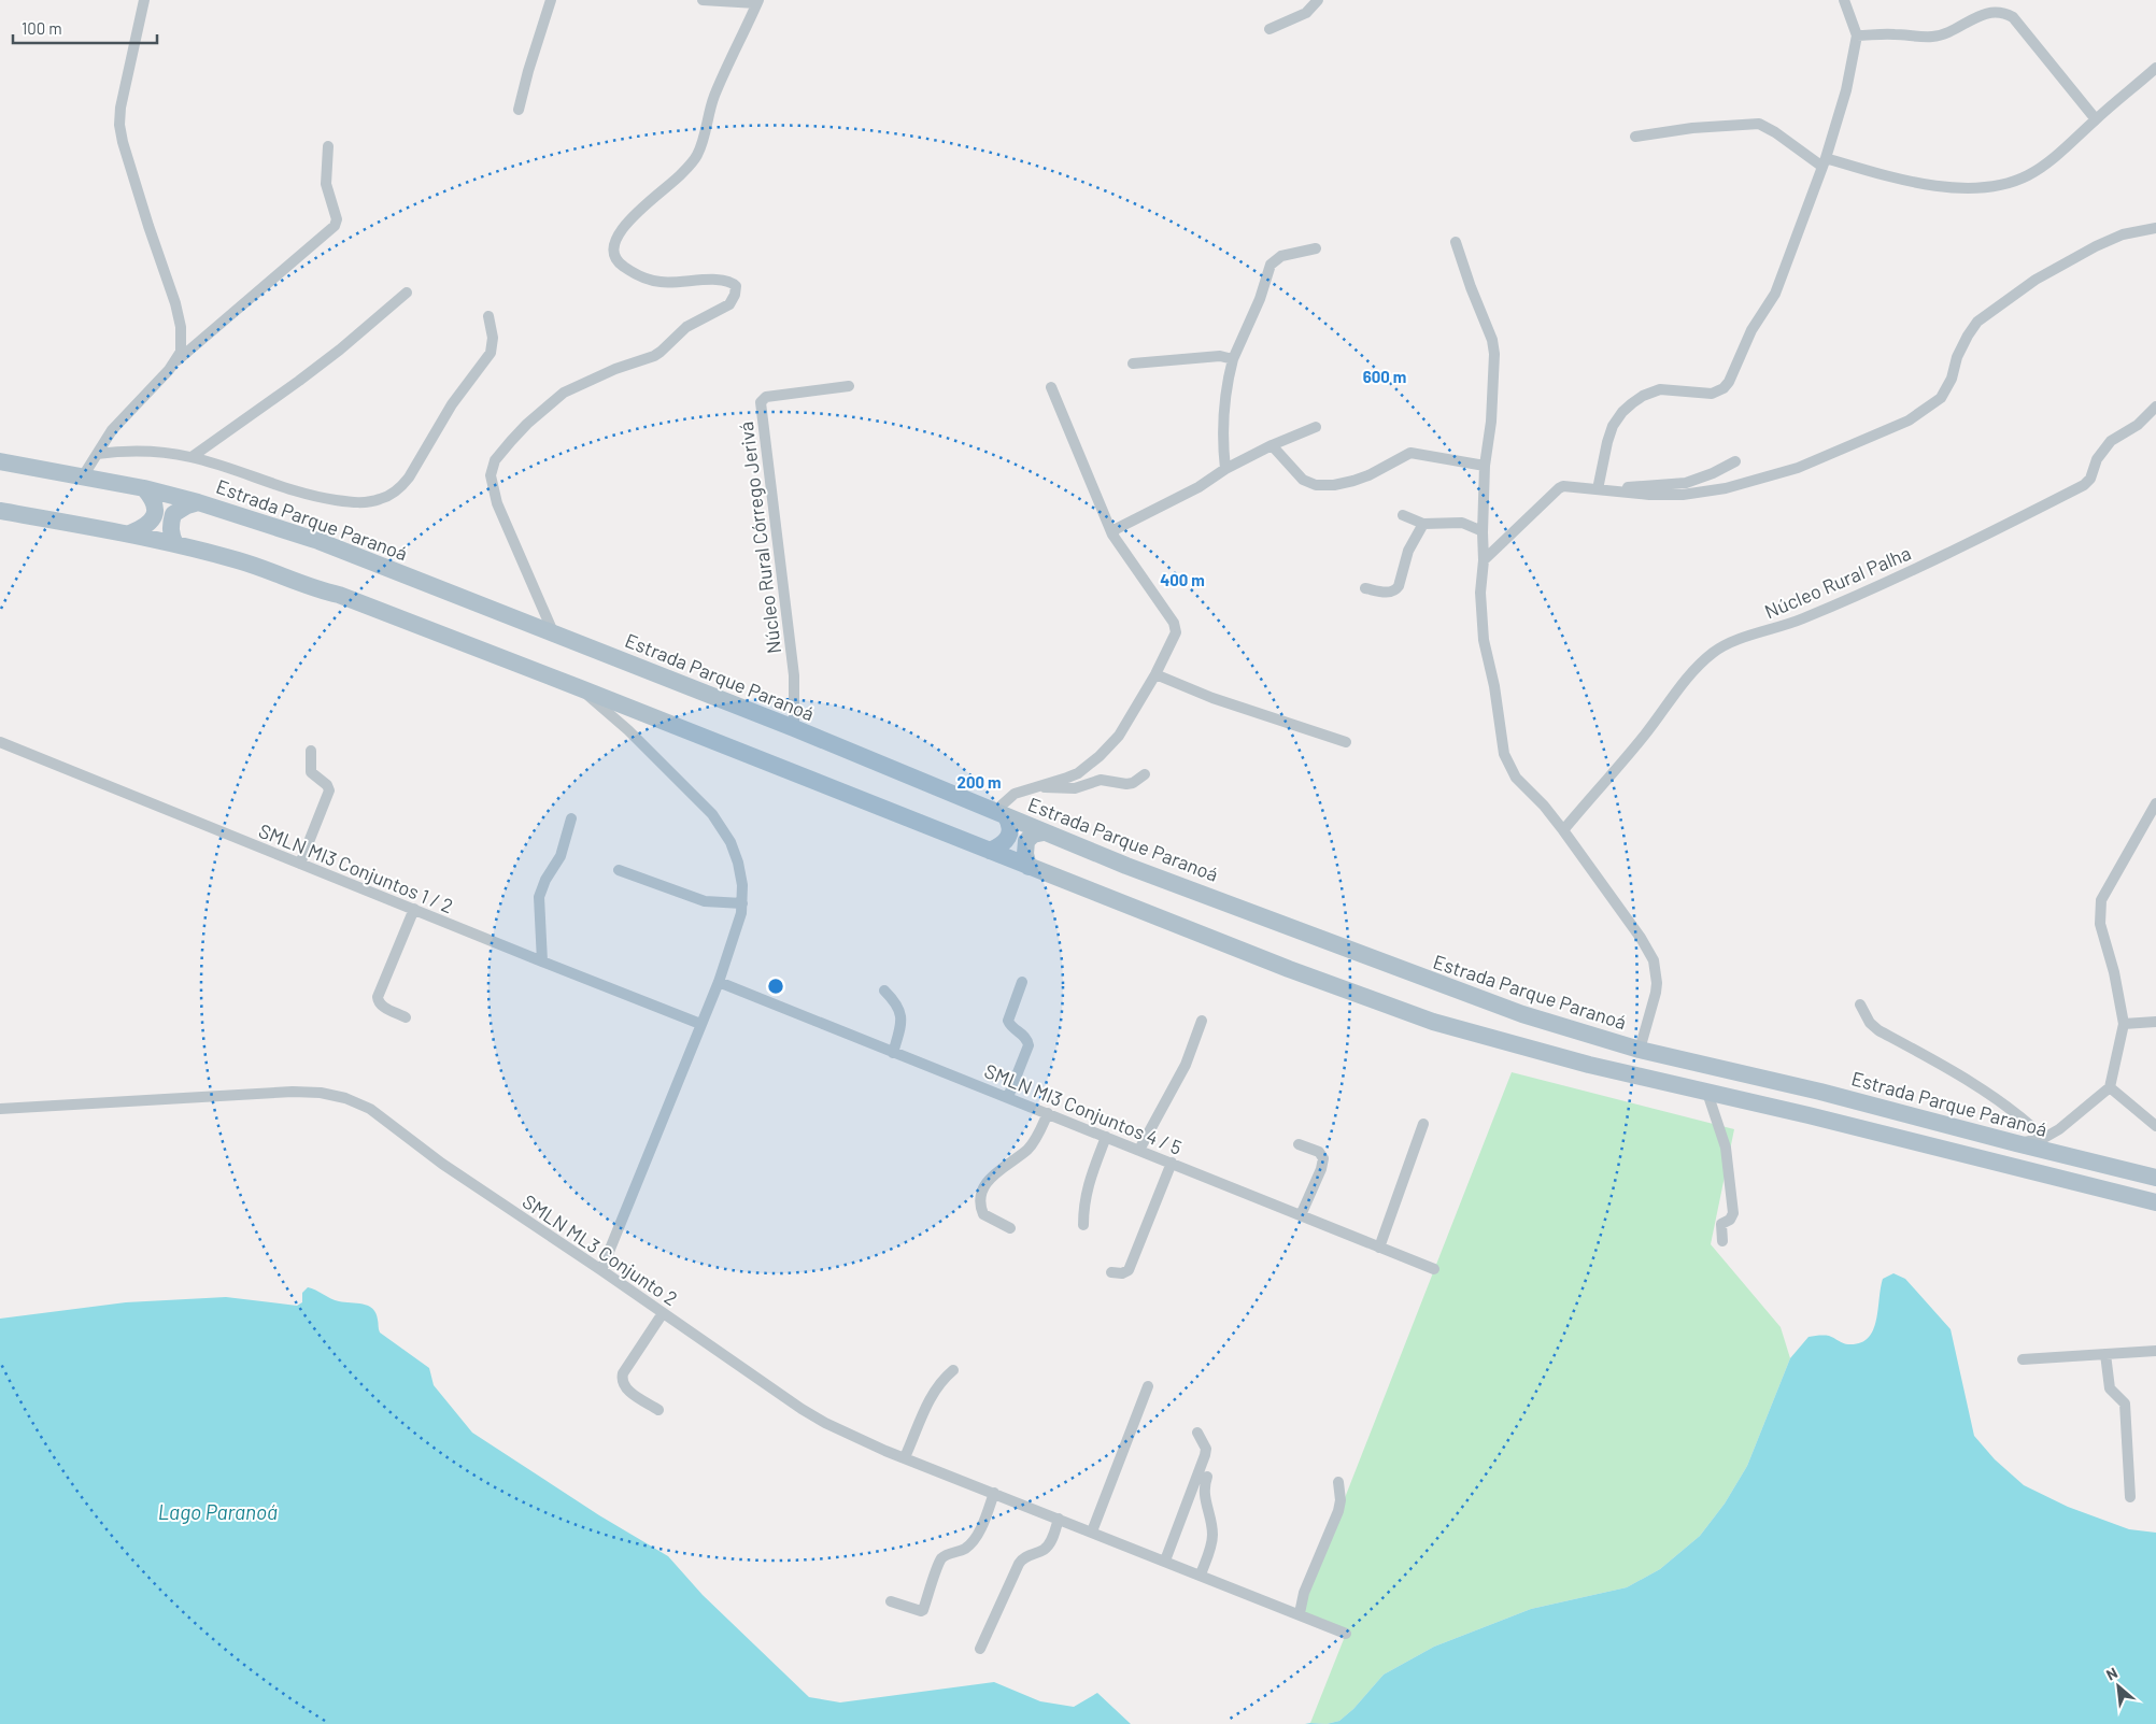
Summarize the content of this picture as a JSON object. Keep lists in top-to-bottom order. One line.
{"streets":{"main road":["Estrada Parque Paranoá"],"street":["Núcleo Rural Córrego Jerivá","Núcleo Rural Palha","SMLN MI3 Conjuntos 1 / 2","SMLN MI3 Conjuntos 4 / 5","SMLN ML3 Conjunto 2"]},"crossings":[["Estrada Parque Paranoá","Núcleo Rural Córrego Jerivá"]],"water":["Lago Paranoá"],"scale_bar":"100 m","north":"top left","rings":["600 m","400 m","200 m"]}
